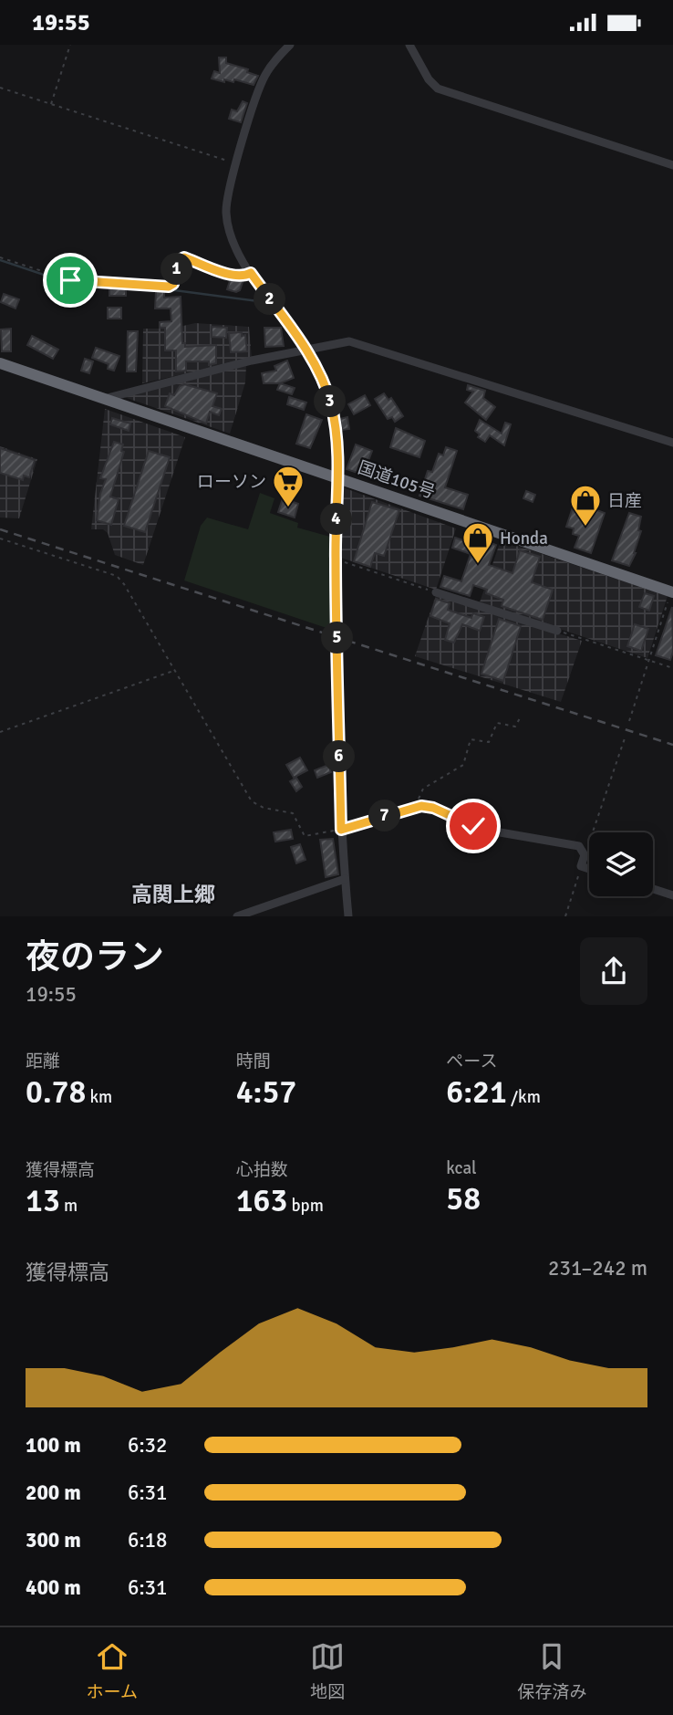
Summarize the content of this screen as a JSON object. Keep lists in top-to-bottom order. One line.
{"streets":{"highway":["国道105号"]},"districts":["高関上郷"],"places":{"supermarket":["ローソン"],"shop":["日産","Honda"]},"page":{"status":"19:55","pins":["1","2","3","4","5","6","7"],"heading":["夜のラン","19:55"],"stats":[["距離","0.78 km"],["時間","4:57"],["ペース","6:21 /km"],["獲得標高","13 m"],["心拍数","163 bpm"],["kcal","58"]],"chart":["獲得標高","231–242 m"],"list":[{"name":"100 m","note":"6:32"},{"name":"200 m","note":"6:31"},{"name":"300 m","note":"6:18"},{"name":"400 m","note":"6:31"}],"tabs":["ホーム","地図","保存済み"]}}
